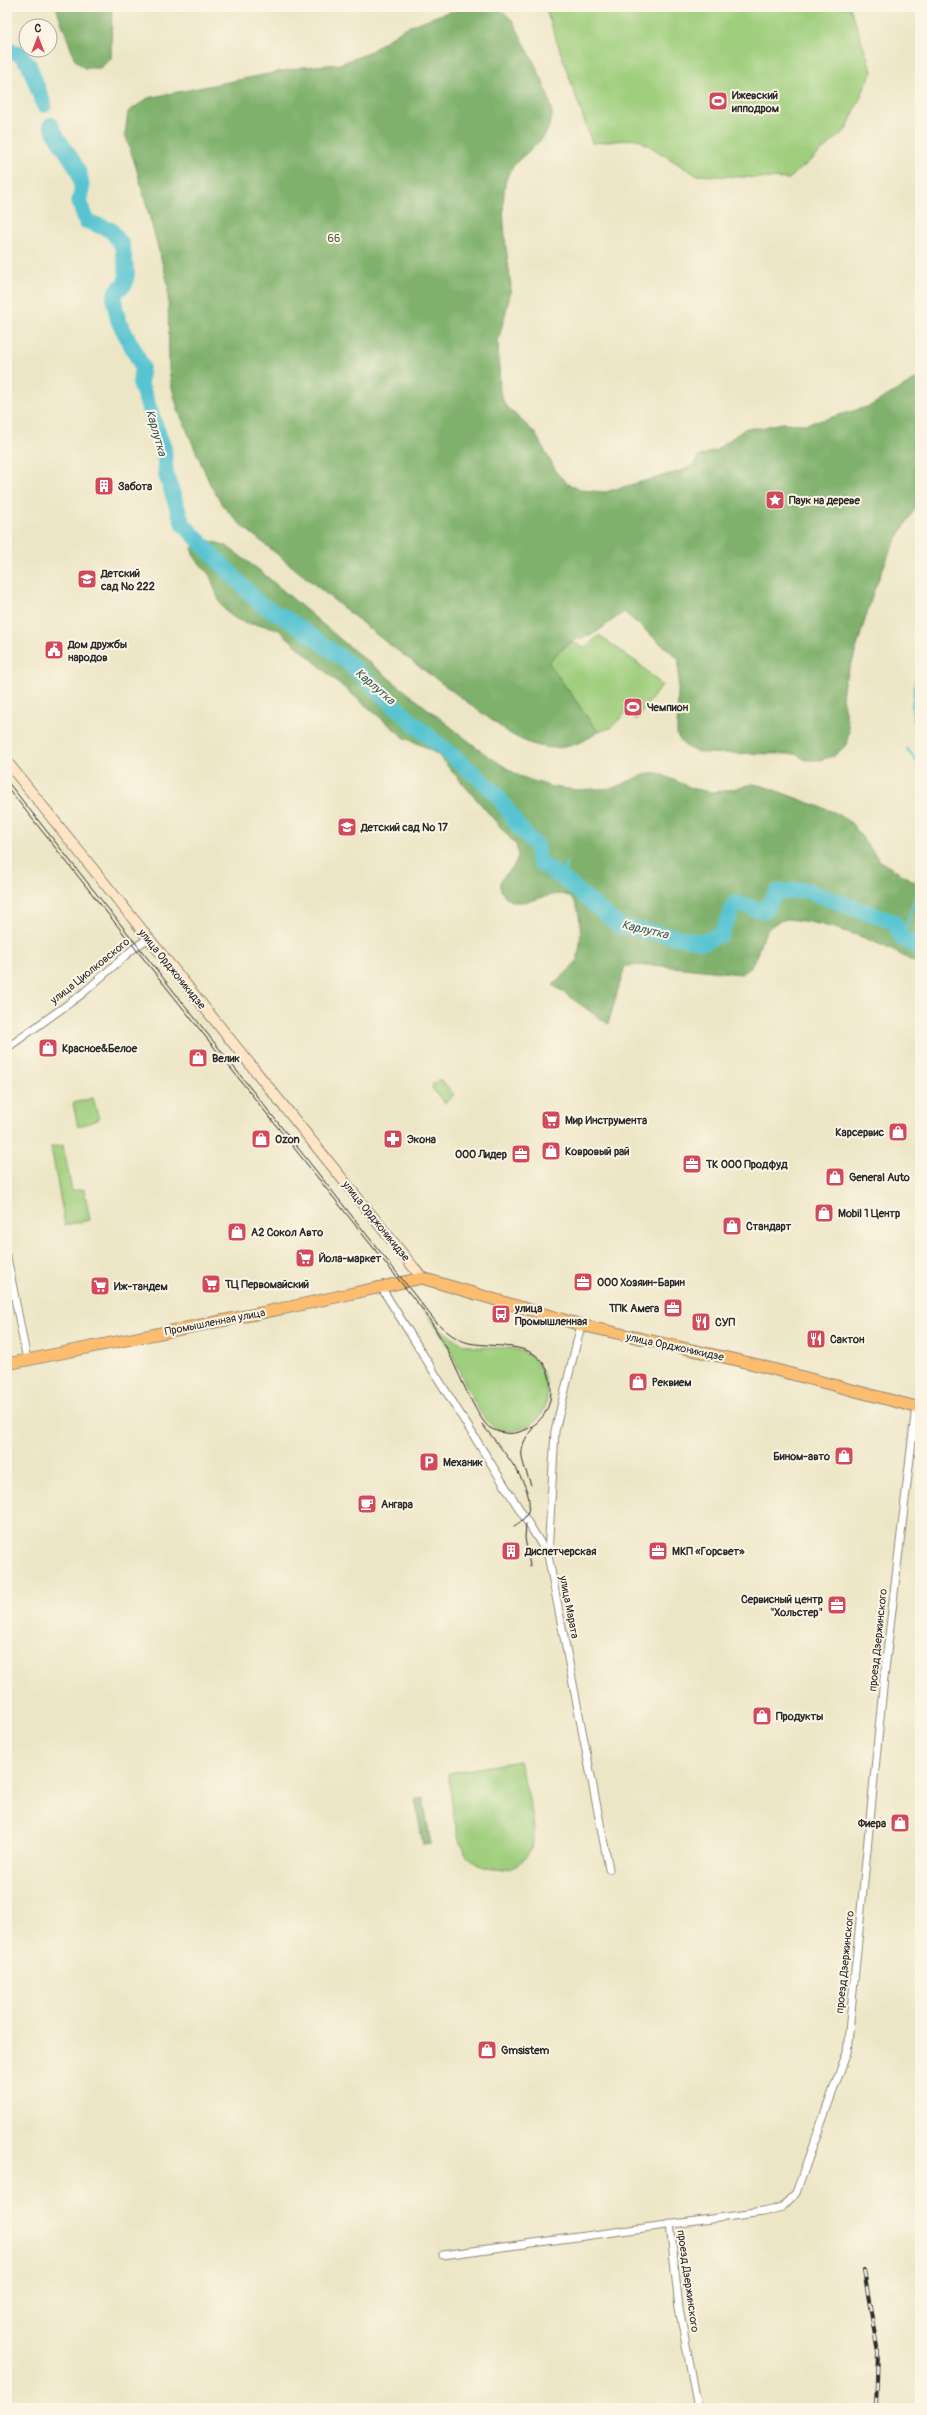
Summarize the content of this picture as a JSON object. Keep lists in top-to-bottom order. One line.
{"streets":{"main road":["улица Орджоникидзе","Промышленная улица"],"street":["улица Циолковского","улица Марата","проезд Дзержинского"]},"crossings":[["улица Орджоникидзе","улица Циолковского"],["улица Орджоникидзе","Промышленная улица"],["улица Орджоникидзе","улица Марата"],["улица Орджоникидзе","проезд Дзержинского"]],"water":["Карлутка"],"parks":["66"],"places":{"sports":["Ижевский ипподром","Чемпион"],"building":["Забота","Диспетчерская"],"place":["Паук на дереве"],"school or university":["Детский сад № 222","Детский сад № 17"],"public building":["Дом дружбы народов"],"shop":["Красное&Белое","Велик","Карсервис","Ozon","Ковровый рай","General Auto","Mobil 1 Центр","Стандарт","А2 Сокол Авто","Реквием","Бином-авто","Продукты","Фиера","Gmsistem"],"supermarket":["Мир Инструмента","Йола-маркет","ТЦ Первомайский","Иж-тандем"],"pharmacy":["Экона"],"office":["ООО Лидер","ТК ООО Продфуд","ООО Хозяин-Барин","ТПК Амега","МКП «Горсвет»","Сервисный центр \"Хольстер\""],"bus stop":["улица Промышленная"],"restaurant":["СУП","Сактон"],"parking":["Механик"],"cafe":["Ангара"]},"north":"top"}
